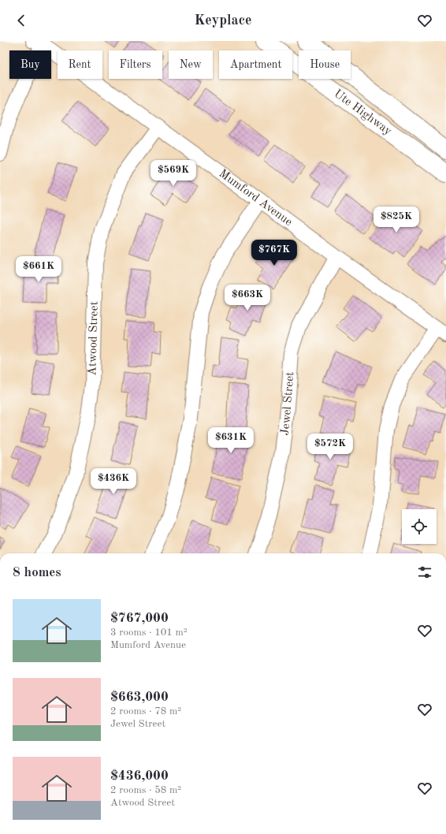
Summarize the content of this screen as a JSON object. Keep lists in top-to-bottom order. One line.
{"streets":{"main road":["Ute Highway"],"street":["Mumford Avenue","Atwood Street","Jewel Street"]},"crossings":[["Mumford Avenue","Atwood Street"],["Mumford Avenue","Jewel Street"]],"page":{"header":"Keyplace","chip":["Buy","Rent","Filters","New","Apartment","House"],"price":["$569K","$825K","$767K","$661K","$663K","$631K","$572K","$436K"],"heading":"8 homes","list":[{"name":"$767,000","note":"3 rooms · 101 m² · Mumford Avenue"},{"name":"$663,000","note":"2 rooms · 78 m² · Jewel Street"},{"name":"$436,000","note":"2 rooms · 58 m² · Atwood Street"}]}}
